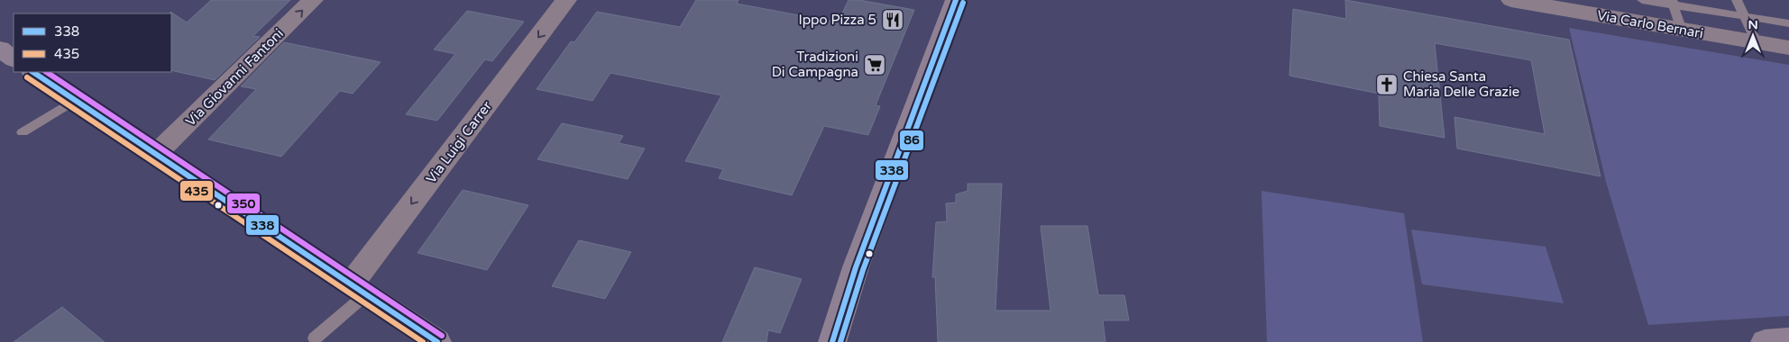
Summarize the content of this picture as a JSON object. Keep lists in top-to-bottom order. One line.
{"streets":{"street":["Via Carlo Bernari","Via Giovanni Fantoni","Via Luigi Carrer"]},"one_way":["Via Giovanni Fantoni","Via Luigi Carrer"],"places":{"restaurant":["Ippo Pizza 5"],"supermarket":["Tradizioni Di Campagna"],"church":["Chiesa Santa Maria Delle Grazie"]},"lines":["transit line 338","transit line 86","transit line 350","transit line 435"],"legend":["338","435"],"north":"top"}
